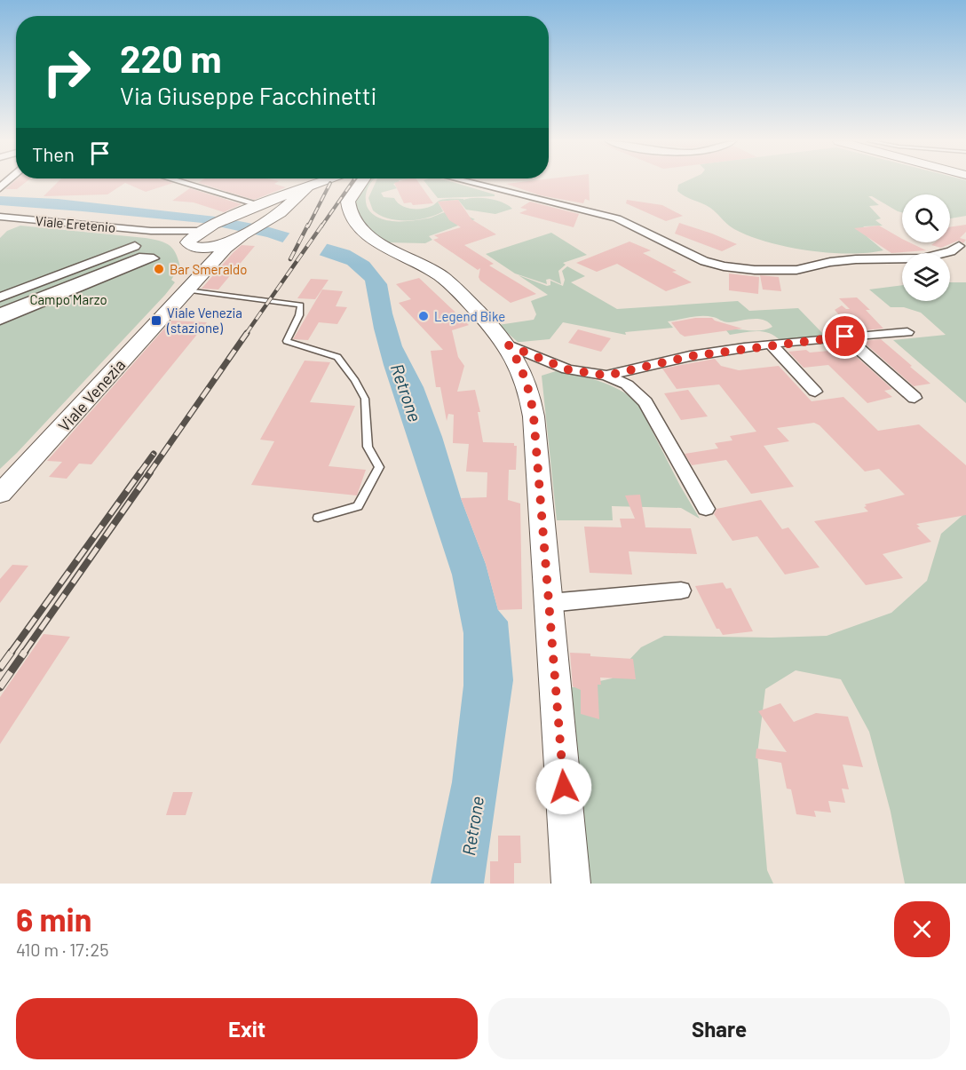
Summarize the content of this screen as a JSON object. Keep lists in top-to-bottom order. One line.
{"streets":{"main road":["Viale Venezia"],"street":["Viale Eretenio"]},"crossings":[["Viale Eretenio","Viale Venezia"]],"water":["Retrone"],"parks":["Campo Marzo"],"places":{"other":["Bar Smeraldo","Legend Bike"],"transit":["Viale Venezia (stazione)"]},"page":{"turn":["220 m","Via Giuseppe Facchinetti"],"then":"Then","heading":["6 min","410 m · 17:25"],"buttons":["Exit","Share"]}}
